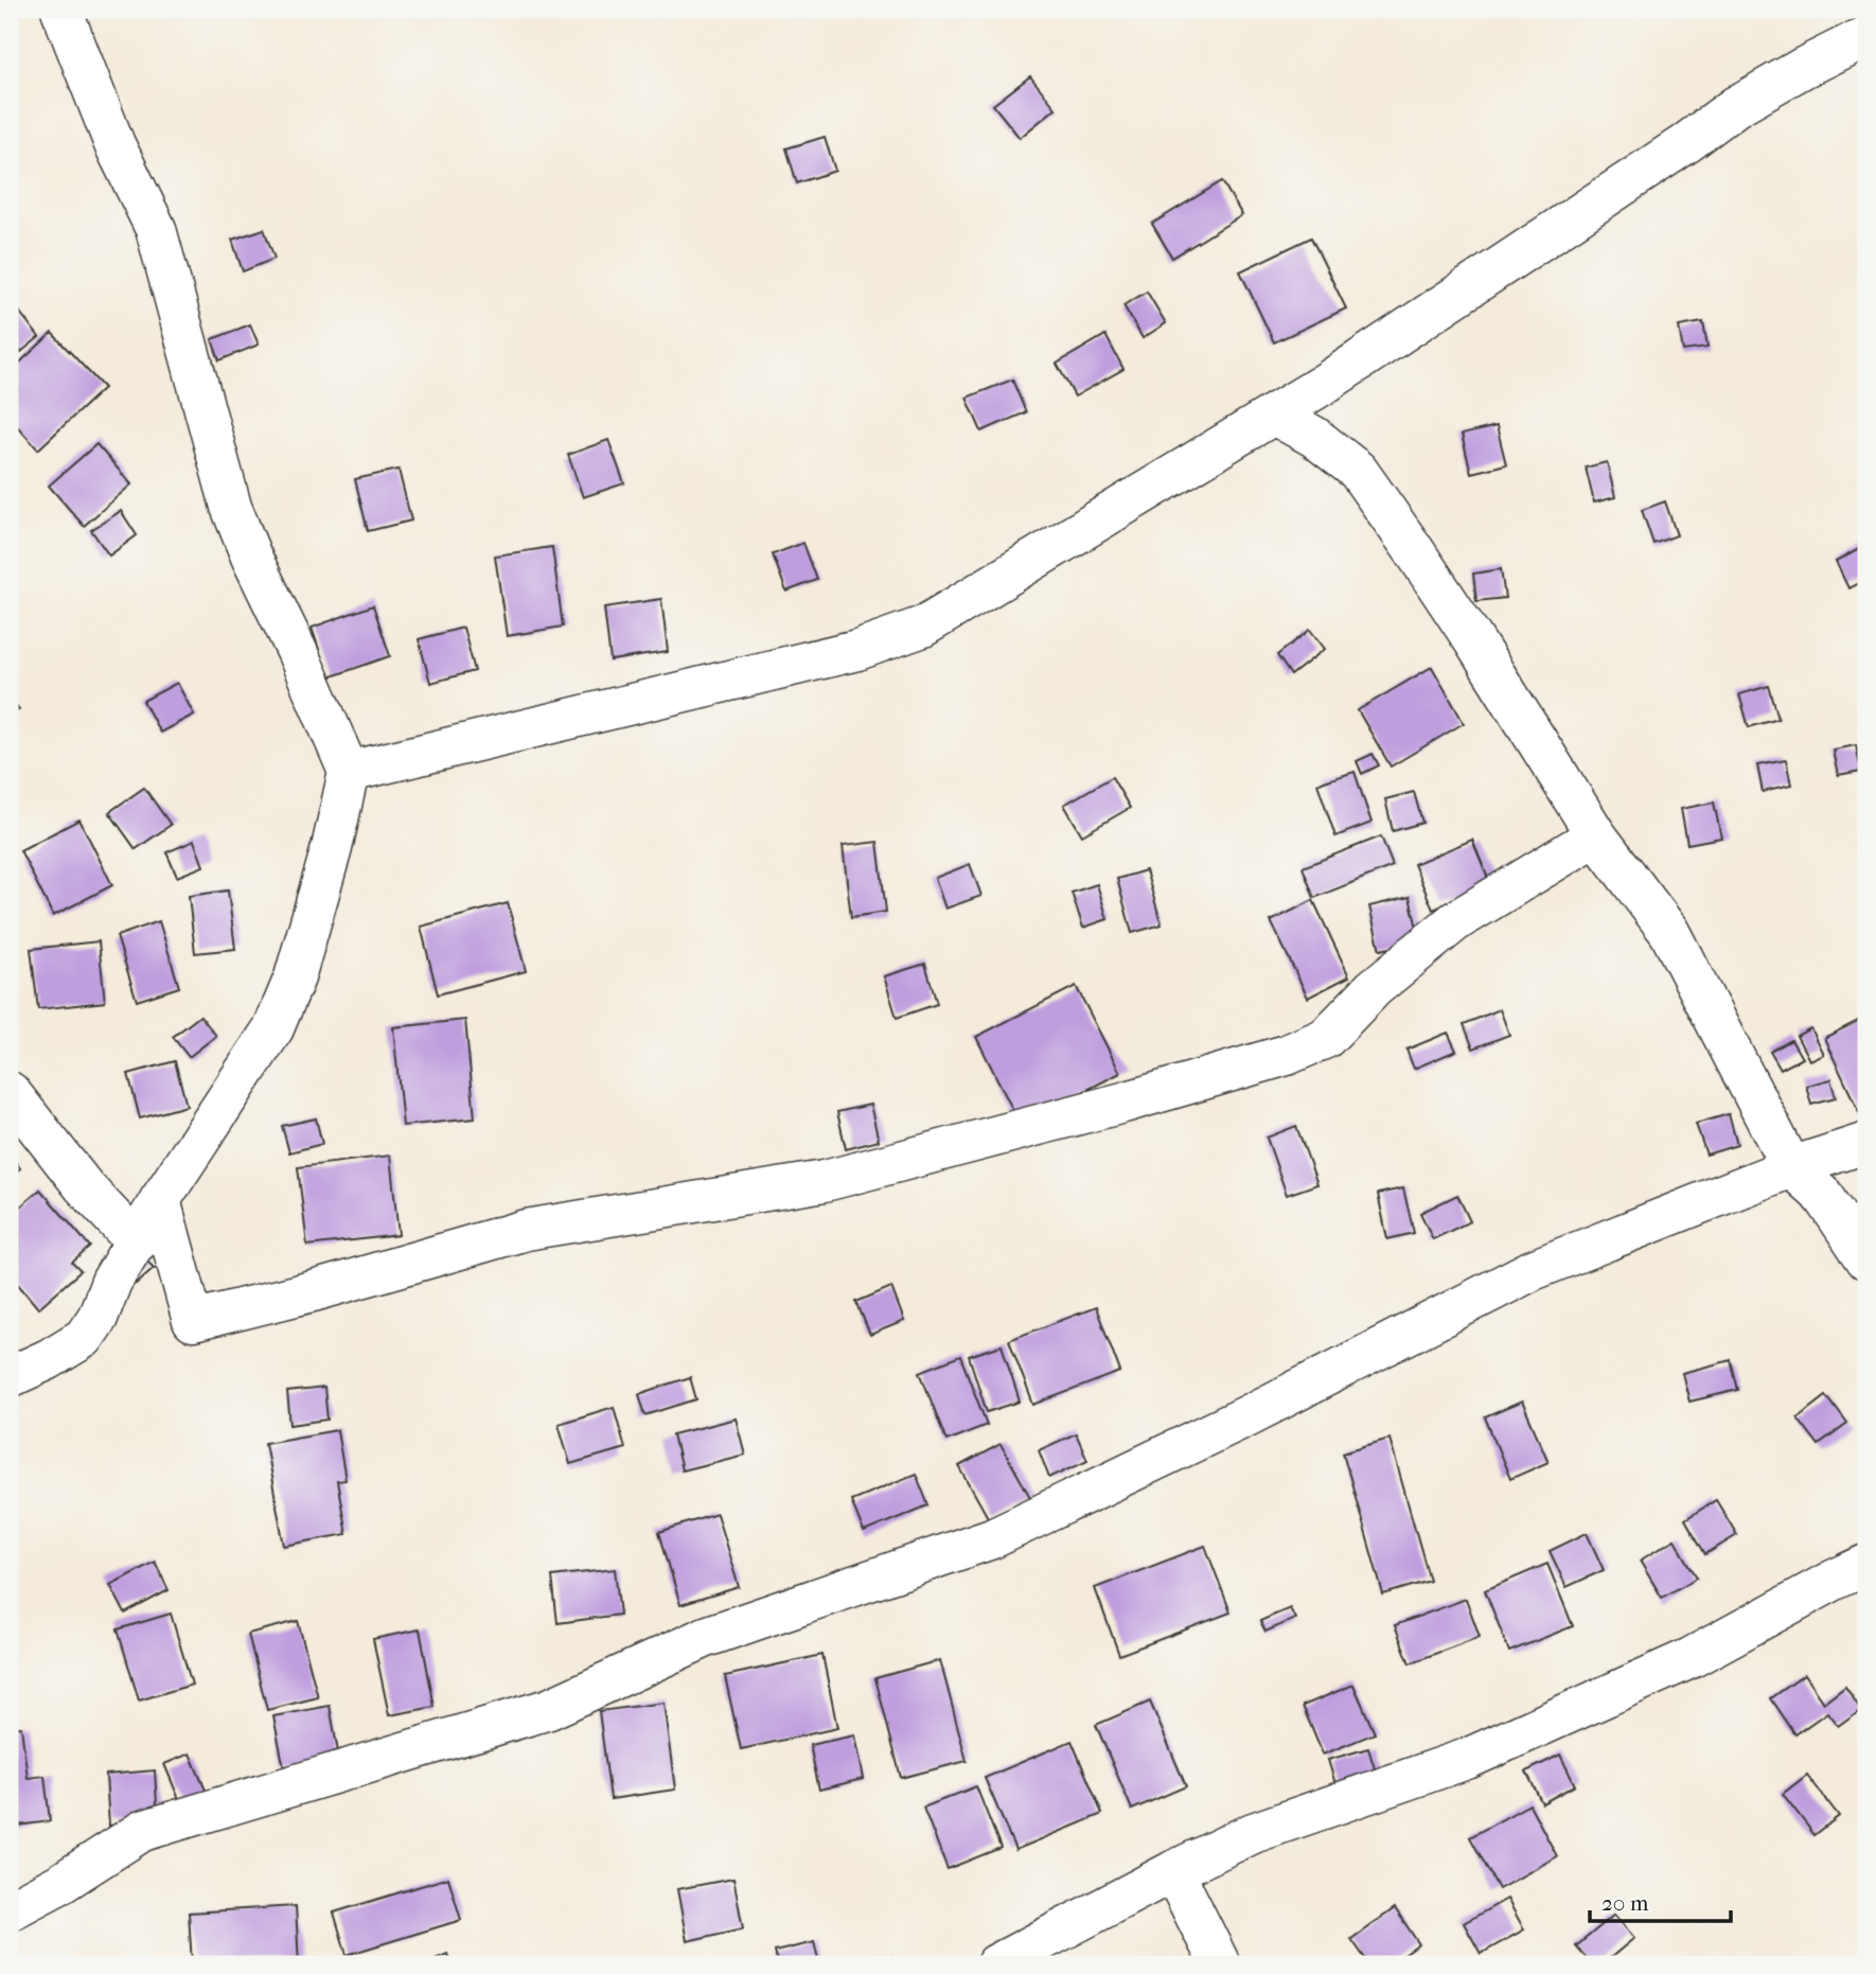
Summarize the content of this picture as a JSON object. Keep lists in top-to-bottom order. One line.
{"scale_bar":"20 m"}
